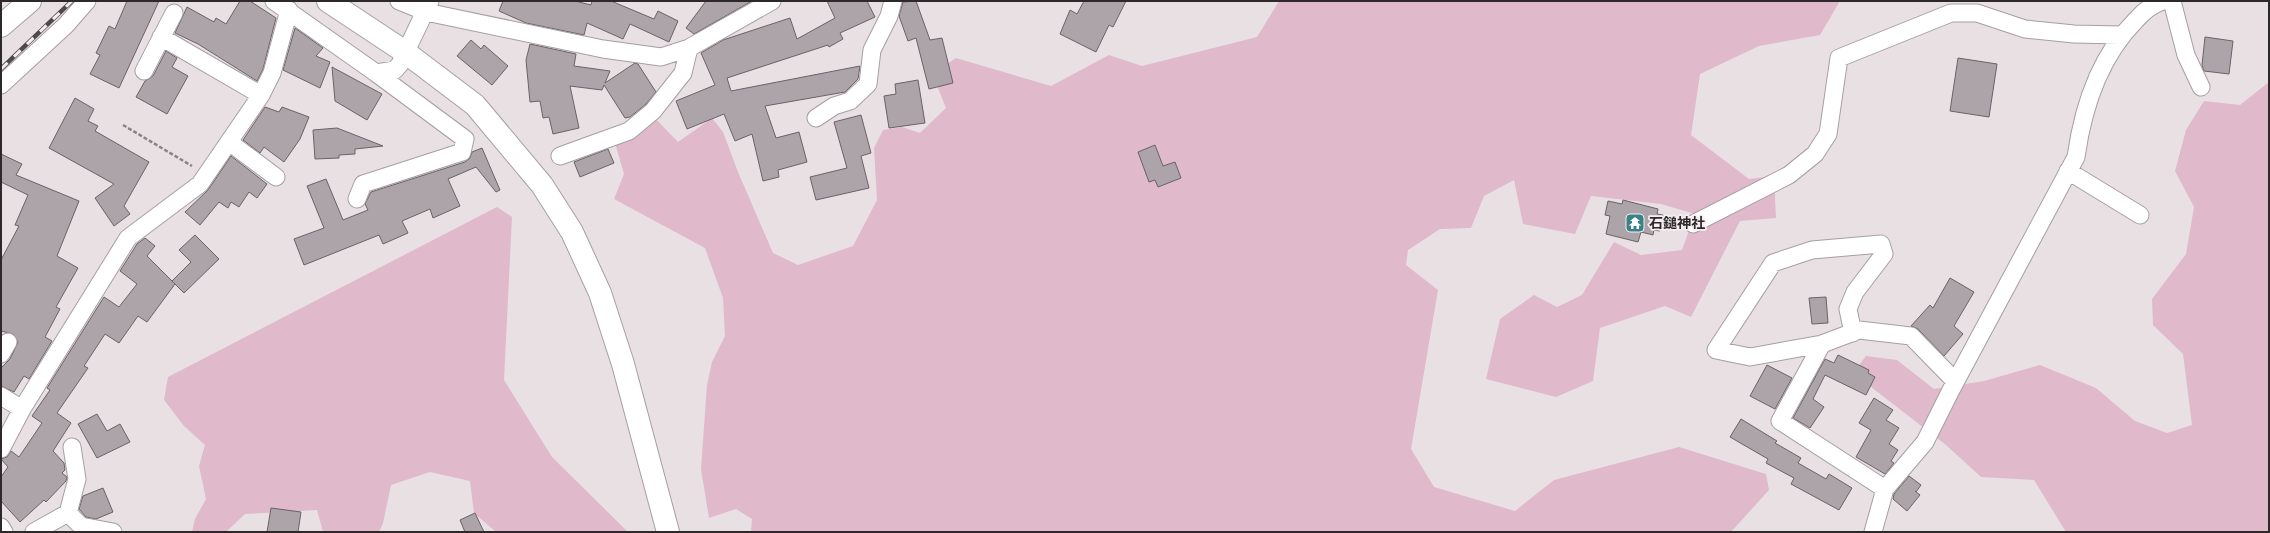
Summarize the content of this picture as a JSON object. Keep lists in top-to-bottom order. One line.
{"places":{"temple":["石鎚神社"]}}
